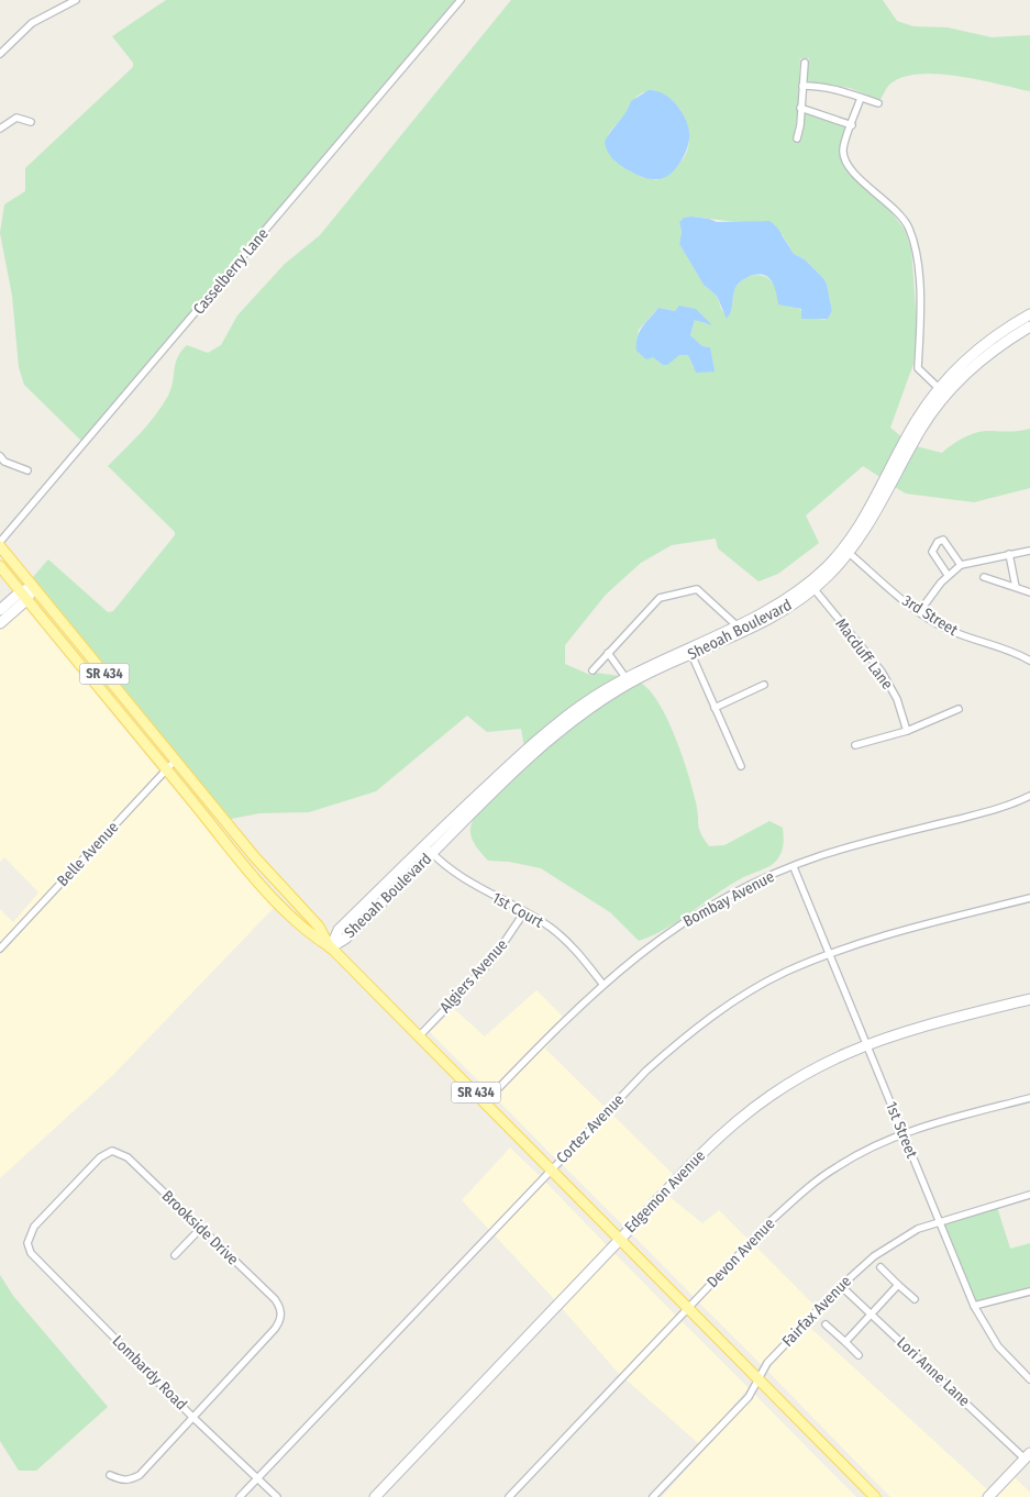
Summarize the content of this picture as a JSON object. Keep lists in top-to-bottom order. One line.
{"streets":{"main road":["SR 434"],"street":["Casselberry Lane","3rd Street","Sheoah Boulevard","Macduff Lane","Belle Avenue","Bombay Avenue","1st Court","Algiers Avenue","Cortez Avenue","1st Street","Edgemon Avenue","Brookside Drive","Devon Avenue","Fairfax Avenue","Lori Anne Lane","Lombardy Road"]},"crossings":[["Casselberry Lane","SR 434"],["3rd Street","Sheoah Boulevard"],["Sheoah Boulevard","Macduff Lane"],["Sheoah Boulevard","SR 434"],["Sheoah Boulevard","1st Court"],["SR 434","Belle Avenue"],["SR 434","Bombay Avenue"],["SR 434","Algiers Avenue"],["SR 434","Cortez Avenue"],["SR 434","Edgemon Avenue"],["SR 434","Devon Avenue"],["SR 434","Fairfax Avenue"],["Bombay Avenue","1st Court"],["Bombay Avenue","1st Street"],["1st Court","Algiers Avenue"],["Cortez Avenue","1st Street"],["Cortez Avenue","Lombardy Road"],["1st Street","Edgemon Avenue"],["1st Street","Devon Avenue"],["1st Street","Fairfax Avenue"],["Brookside Drive","Lombardy Road"],["Fairfax Avenue","Lori Anne Lane"]]}
